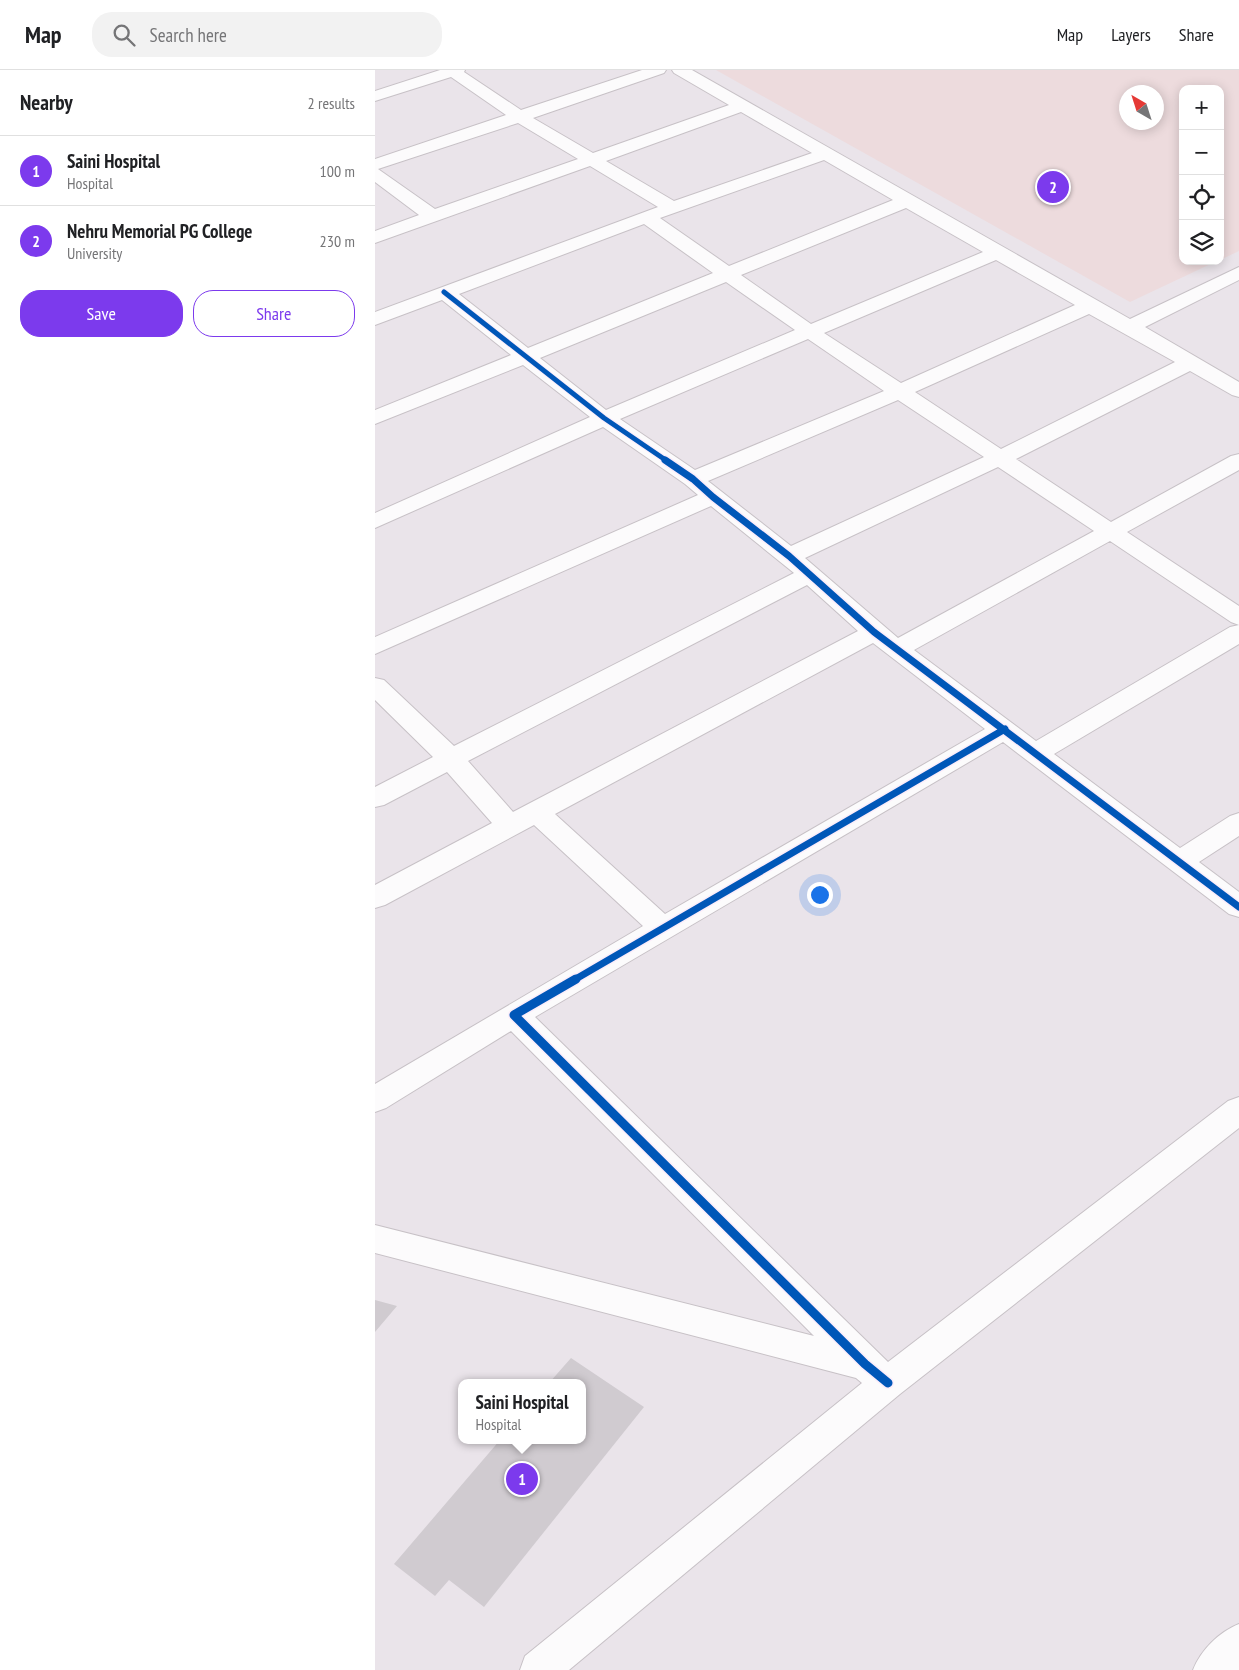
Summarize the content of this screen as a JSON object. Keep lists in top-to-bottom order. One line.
{"north":"top left","page":{"header":"Map","search":"Search here","nav":["Map","Layers","Share"],"heading":["Nearby","2 results"],"map_buttons":["+","−"],"list":[{"mark":"1","name":"Saini Hospital","note":"Hospital","value":"100 m"},{"mark":"2","name":"Nehru Memorial PG College","note":"University","value":"230 m"}],"pins":["2","1"],"buttons":["Save","Share"],"popup":["Saini Hospital","Hospital"]}}
